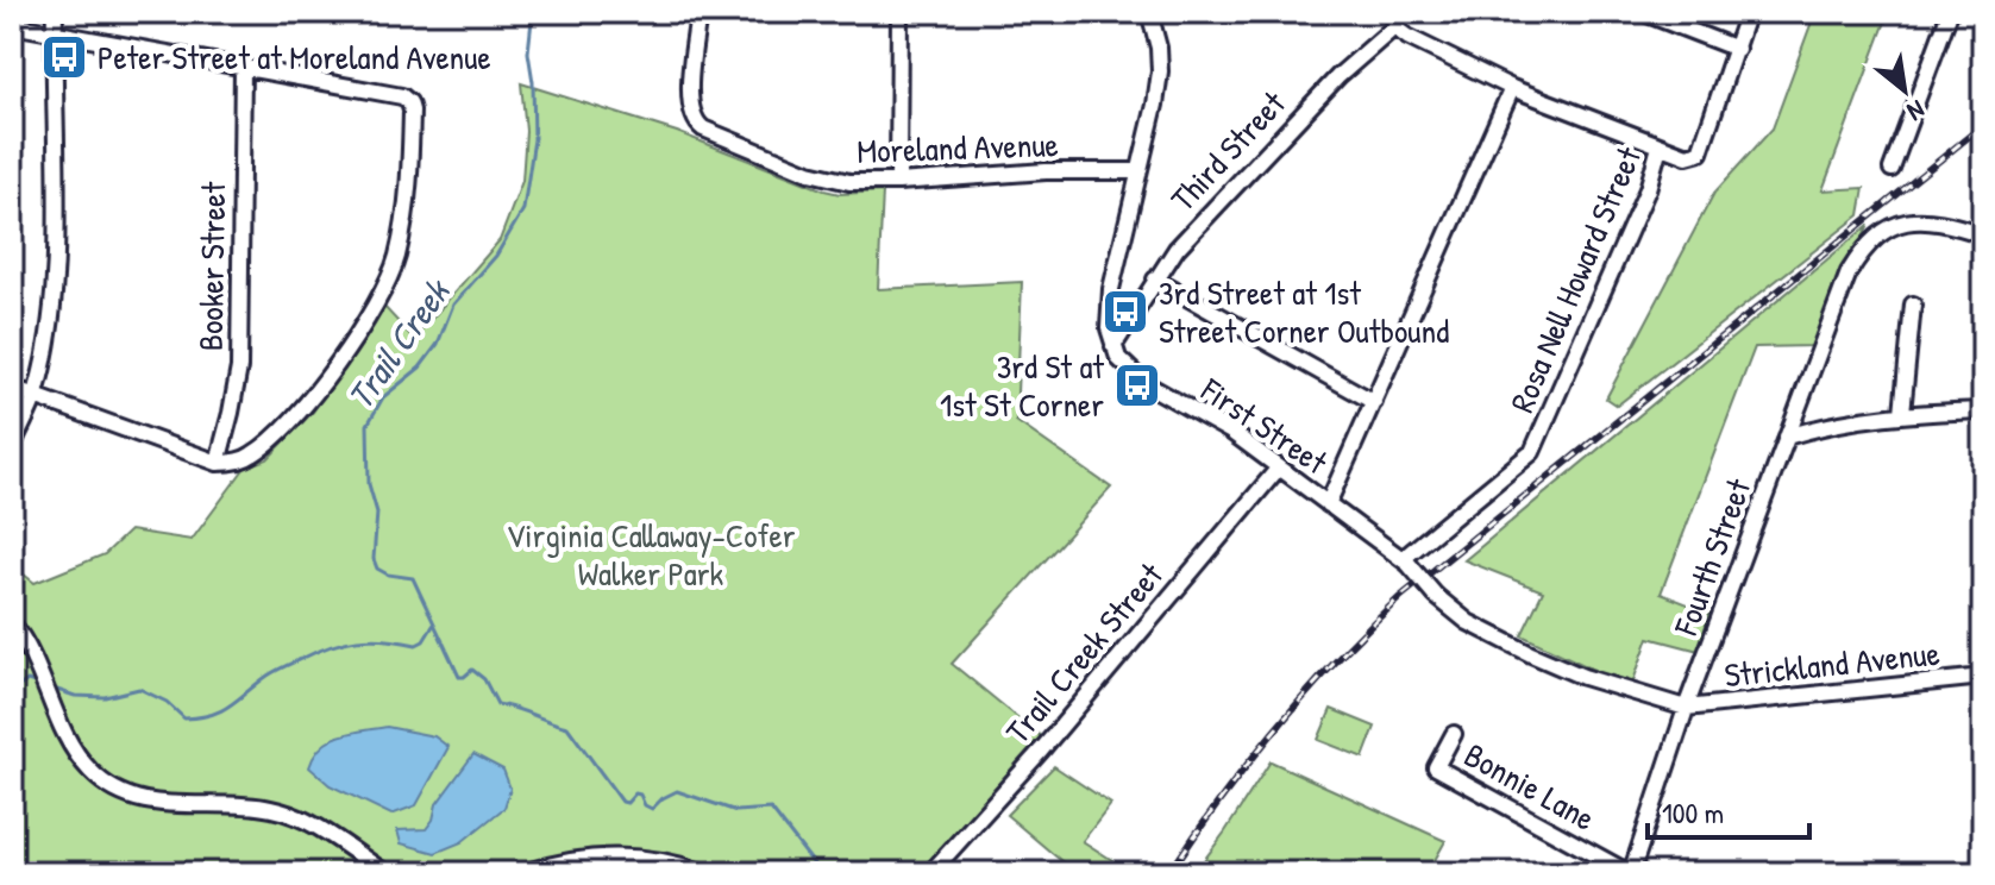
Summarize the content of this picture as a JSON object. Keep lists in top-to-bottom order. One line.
{"streets":{"street":["Moreland Avenue","Third Street","Booker Street","Rosa Nell Howard Street","First Street","Fourth Street","Trail Creek Street","Strickland Avenue","Bonnie Lane"]},"crossings":[["Third Street","First Street"],["Rosa Nell Howard Street","First Street"],["First Street","Fourth Street"],["First Street","Trail Creek Street"],["First Street","Strickland Avenue"],["Fourth Street","Strickland Avenue"],["Fourth Street","Bonnie Lane"]],"water":["Trail Creek"],"parks":["Virginia Callaway-Cofer Walker Park"],"places":{"bus stop":["Peter Street at Moreland Avenue","3rd Street at 1st Street Corner Outbound","3rd St at 1st St Corner"]},"scale_bar":"100 m","north":"bottom right"}
